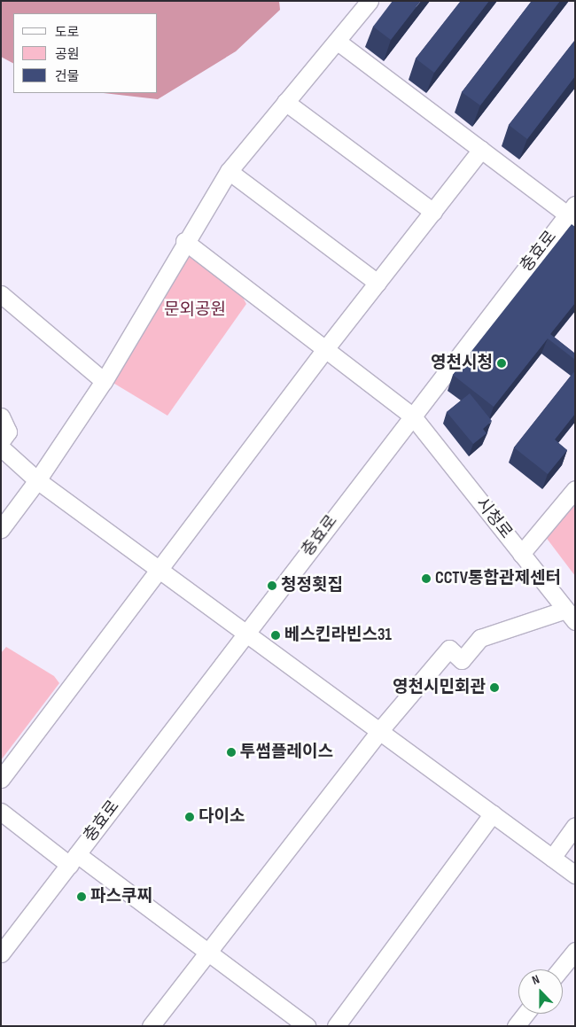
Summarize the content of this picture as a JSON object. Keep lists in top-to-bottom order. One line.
{"streets":{"street":["충효로","시청로"]},"crossings":[["충효로","시청로"]],"parks":["문외공원"],"places":["영천시청","CCTV통합관제센터","청정횟집","베스킨라빈스31","영천시민회관","투썸플레이스","다이소","파스쿠찌"],"legend":["도로","공원","건물"],"north":"top"}
